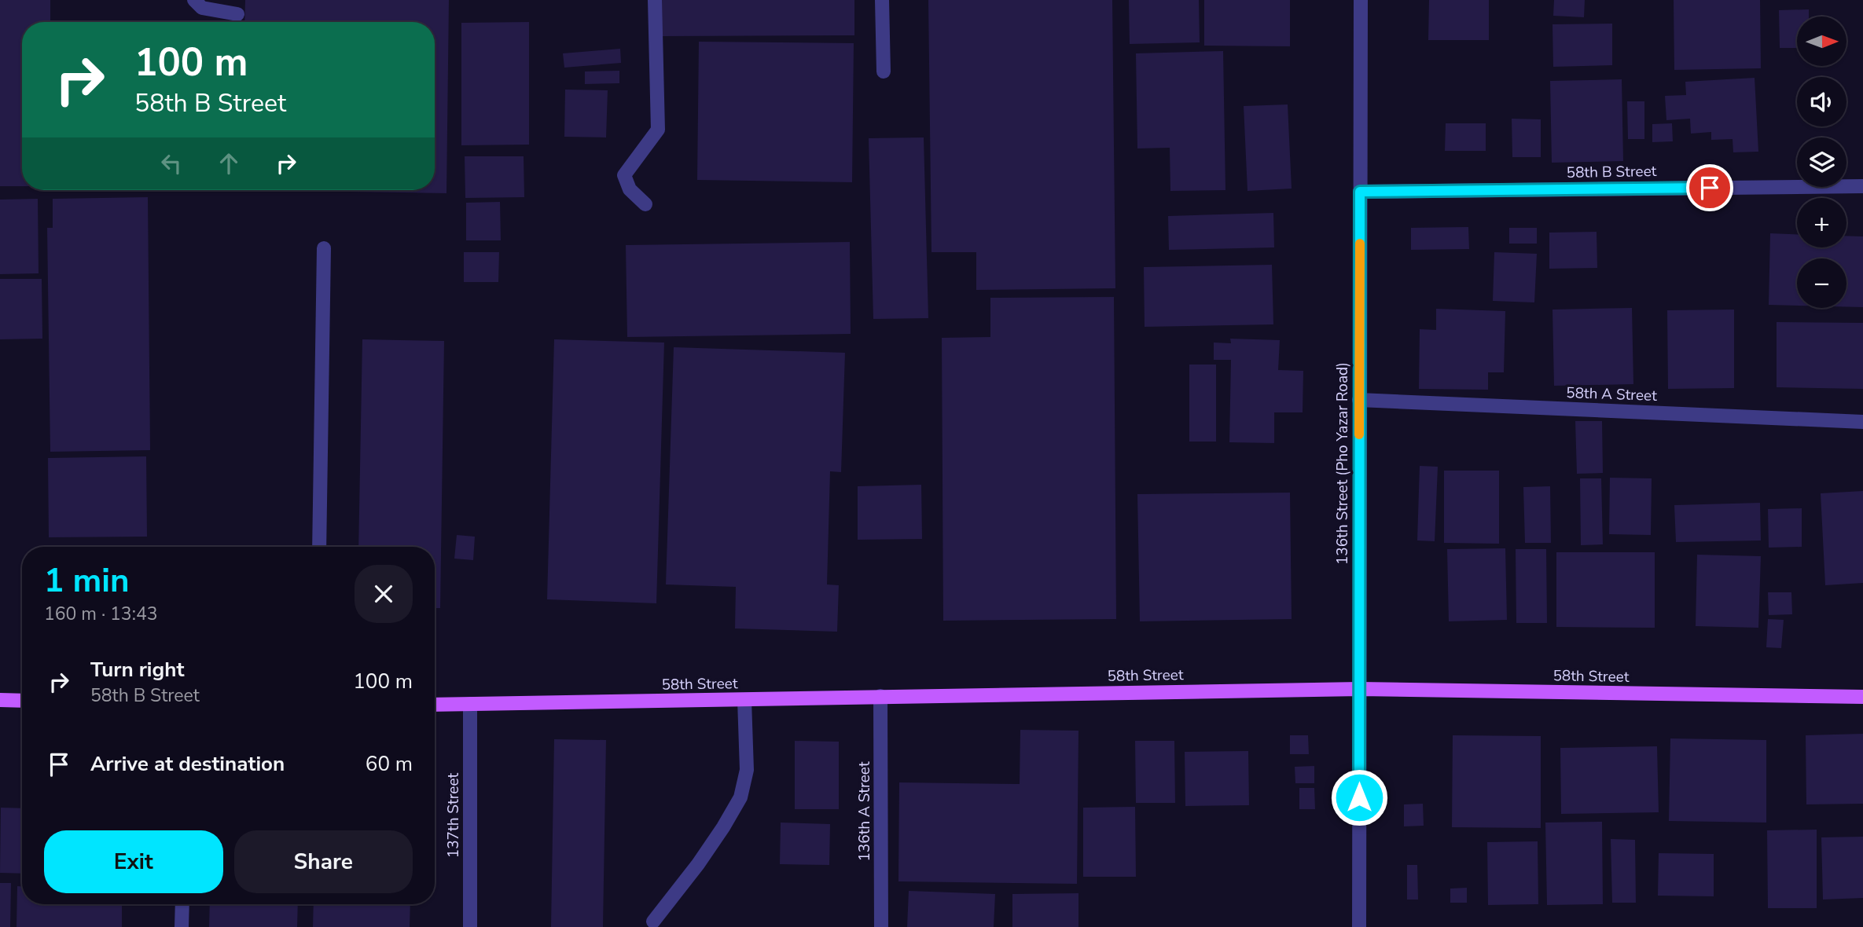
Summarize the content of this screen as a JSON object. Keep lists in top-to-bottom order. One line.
{"streets":{"main road":["58th Street"],"street":["58th B Street","58th A Street","136th Street (Pho Yazar Road)","136th A Street","137th Street"]},"crossings":[["58th B Street","136th Street (Pho Yazar Road)"],["58th A Street","136th Street (Pho Yazar Road)"],["136th Street (Pho Yazar Road)","58th Street"],["58th Street","136th A Street"],["58th Street","137th Street"]],"north":"right","page":{"map_buttons":["+","−"],"turn":["100 m","58th B Street"],"heading":["1 min","160 m · 13:43"],"list":[{"name":"Turn right","note":"58th B Street","value":"100 m"},{"name":"Arrive at destination","value":"60 m"}],"buttons":["Exit","Share"]}}
